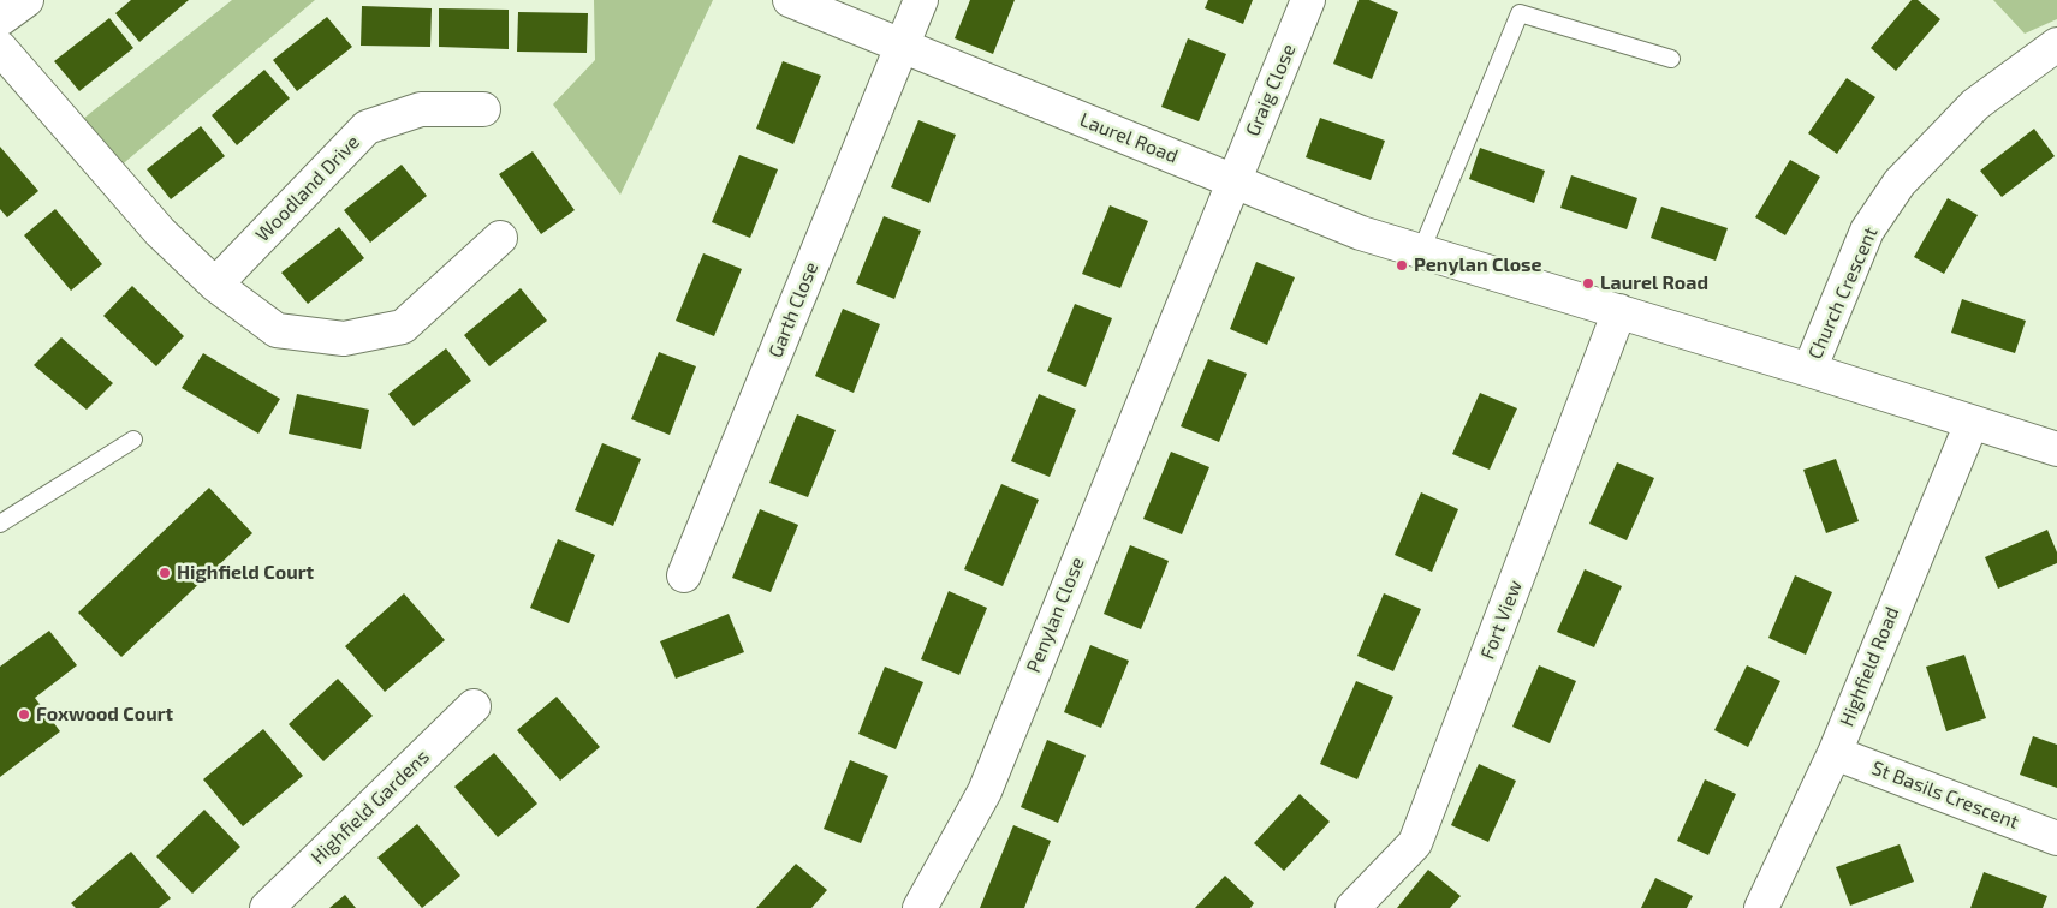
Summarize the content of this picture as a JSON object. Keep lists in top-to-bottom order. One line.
{"streets":{"street":["Graig Close","Laurel Road","Woodland Drive","Church Crescent","Garth Close","Penylan Close","Fort View","Highfield Road","St Basils Crescent","Highfield Gardens"]},"crossings":[["Graig Close","Laurel Road"],["Graig Close","Penylan Close"],["Laurel Road","Church Crescent"],["Laurel Road","Garth Close"],["Laurel Road","Penylan Close"],["Laurel Road","Fort View"],["Laurel Road","Highfield Road"],["Highfield Road","St Basils Crescent"]],"places":["Penylan Close","Laurel Road","Highfield Court","Foxwood Court"]}
